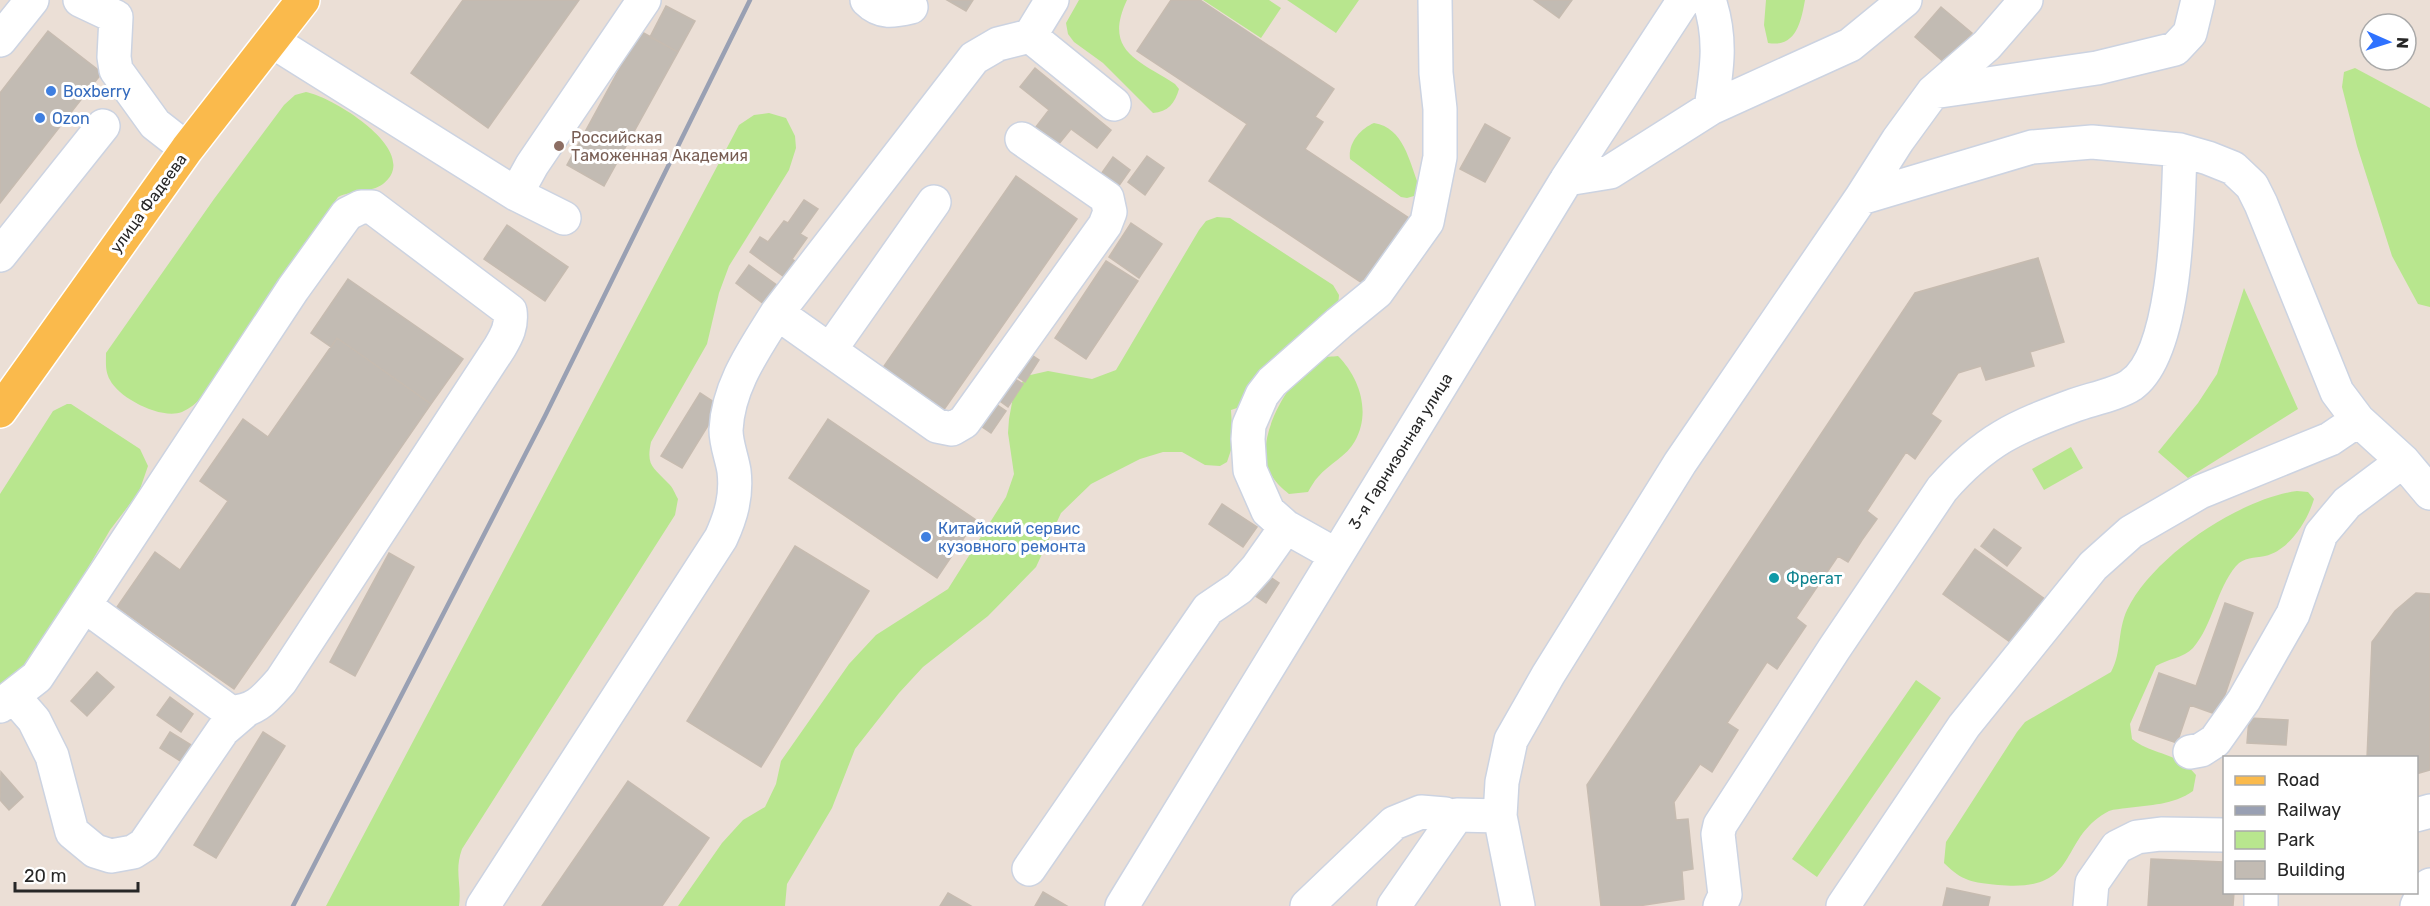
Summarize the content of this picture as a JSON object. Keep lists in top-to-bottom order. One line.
{"streets":{"main road":["улица Фадеева"],"street":["3-я Гарнизонная улица"]},"places":["Boxberry","Ozon","Российская Таможенная Академия","Китайский сервис кузовного ремонта","Фрегат"],"legend":["Road","Railway","Park","Building"],"scale_bar":"20 m","north":"right"}
